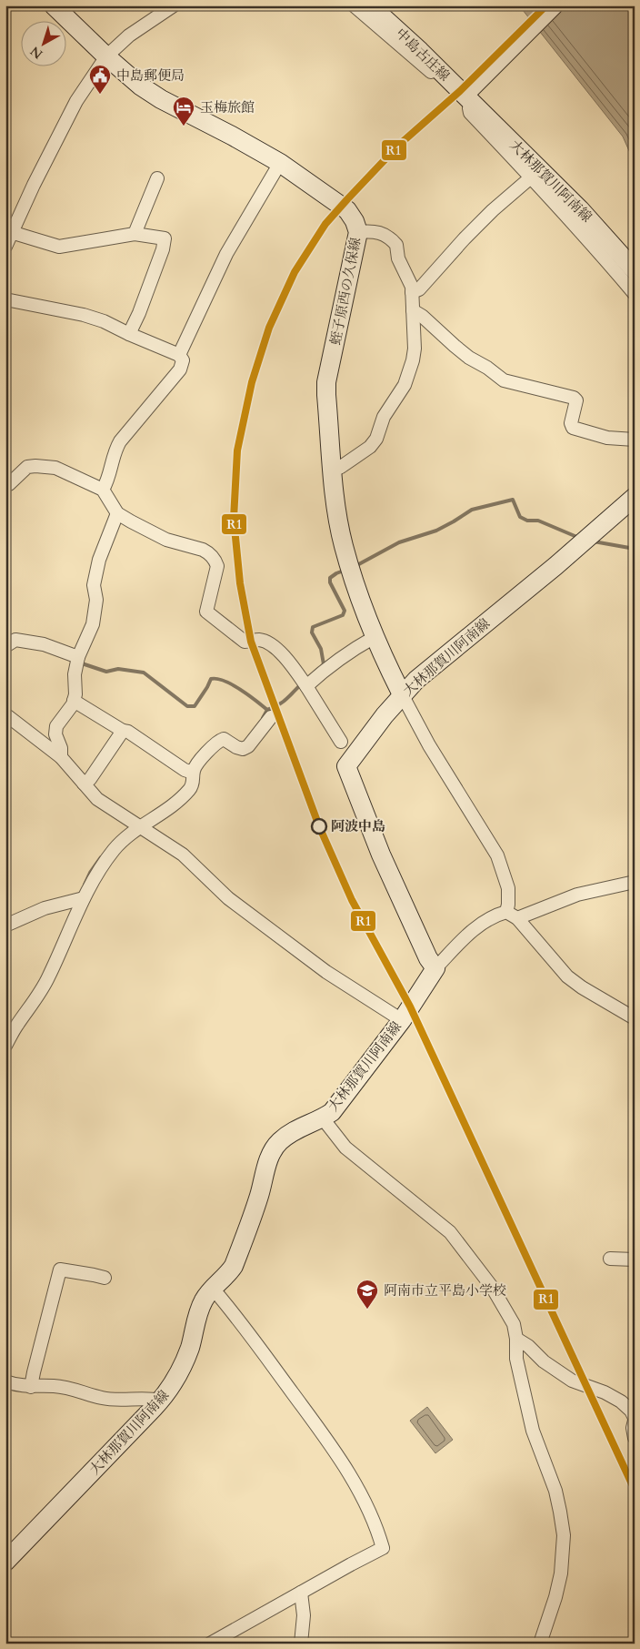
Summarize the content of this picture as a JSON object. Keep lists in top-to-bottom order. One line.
{"streets":{"main road":["中島古庄線","大林那賀川阿南線","蛭子原西の久保線"]},"crossings":[["中島古庄線","大林那賀川阿南線"],["大林那賀川阿南線","蛭子原西の久保線"]],"places":{"public building":["中島郵便局"],"hotel":["玉梅旅館"],"other":["阿波中島"],"school or university":["阿南市立平島小学校"]},"lines":["transit line R1"],"north":"bottom left"}
